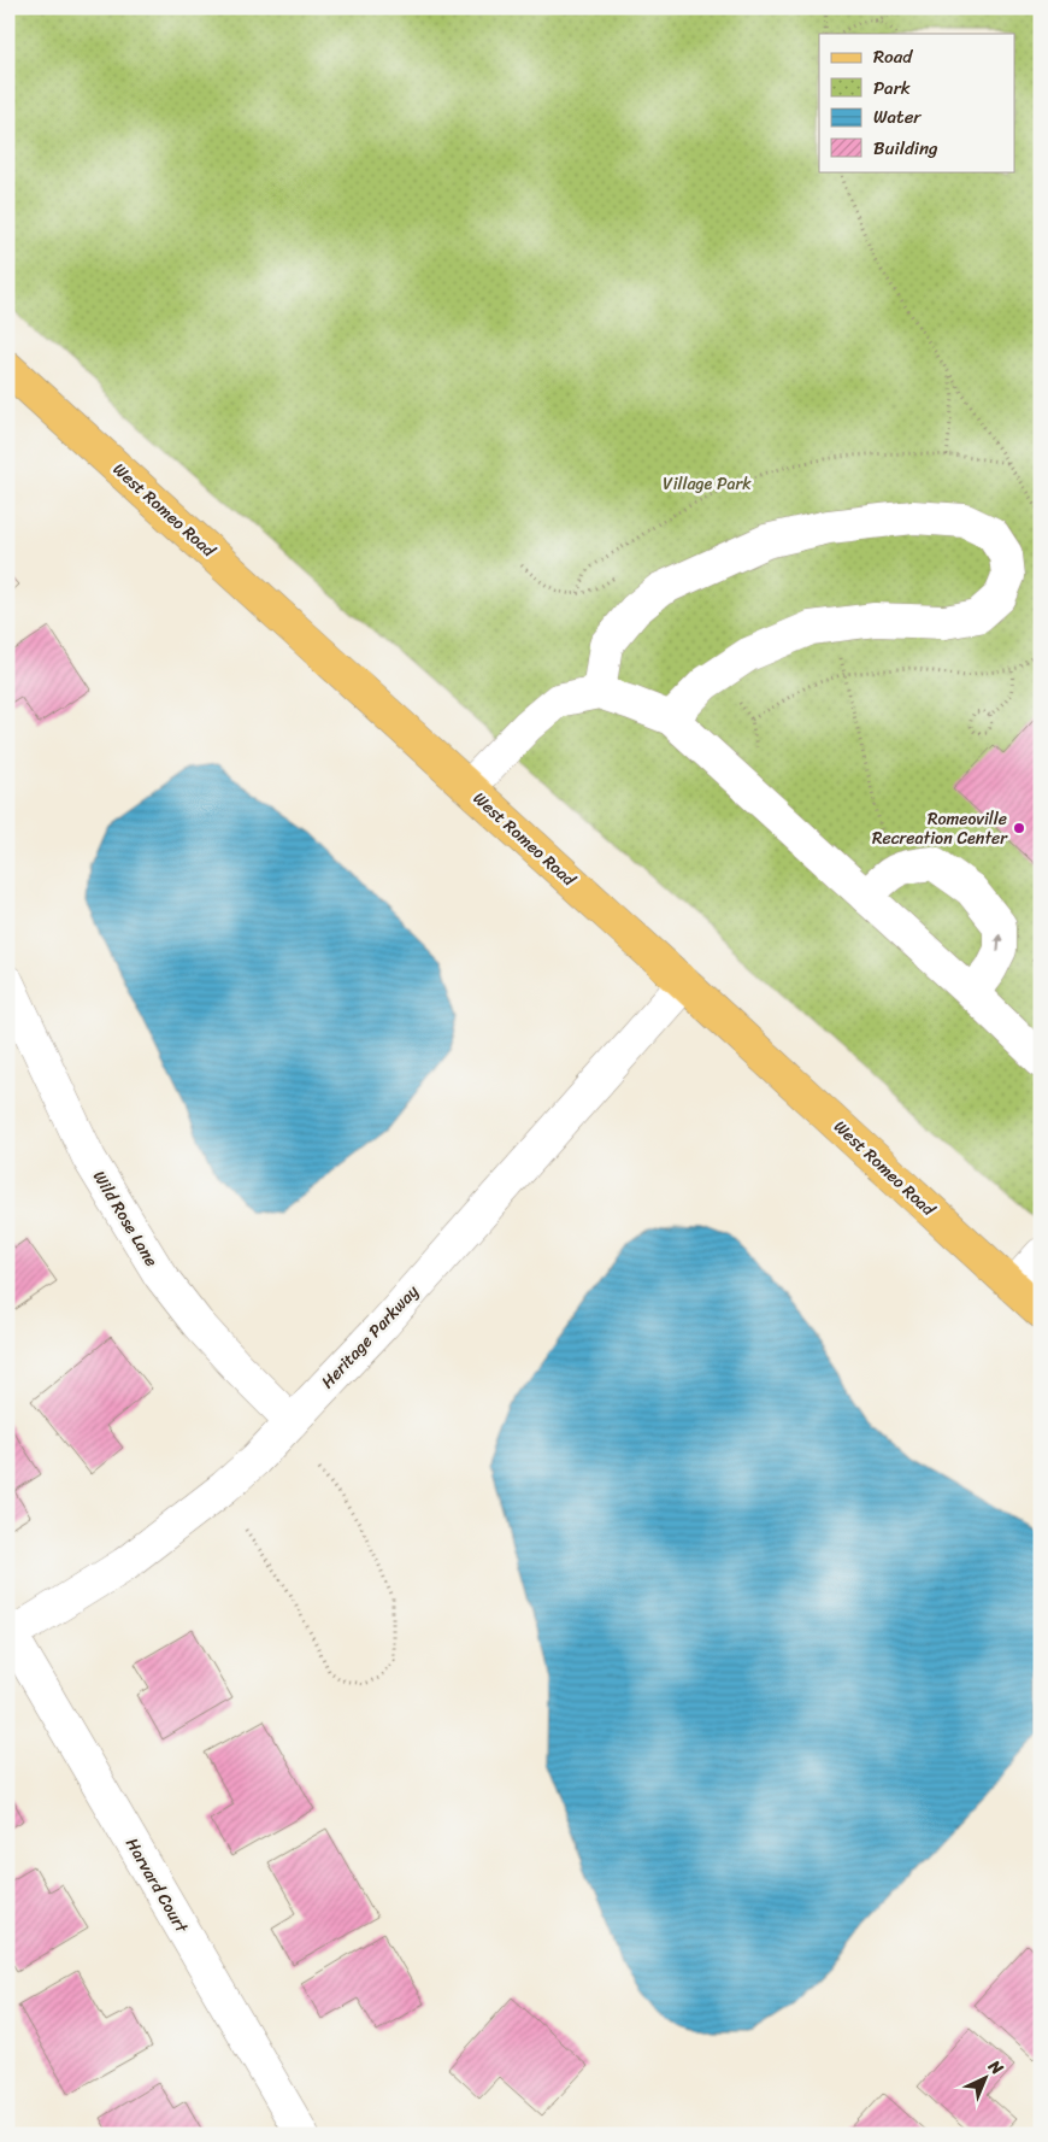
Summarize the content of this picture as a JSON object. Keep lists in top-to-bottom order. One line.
{"streets":{"main road":["West Romeo Road"],"street":["Wild Rose Lane","Heritage Parkway","Harvard Court"]},"crossings":[["West Romeo Road","Heritage Parkway"],["Wild Rose Lane","Heritage Parkway"],["Heritage Parkway","Harvard Court"]],"parks":["Village Park"],"places":["Romeoville Recreation Center"],"legend":["Road","Park","Water","Building"],"north":"top right"}
